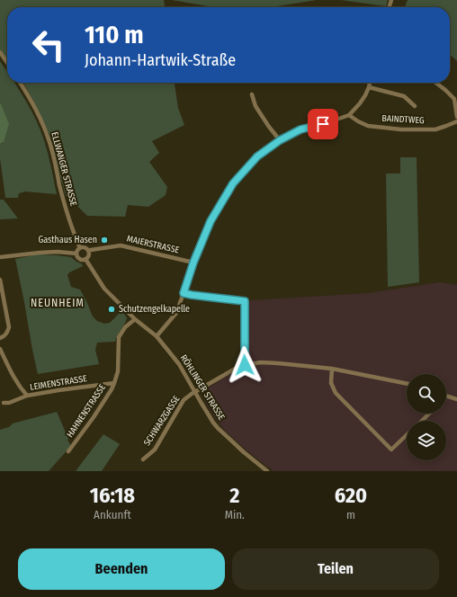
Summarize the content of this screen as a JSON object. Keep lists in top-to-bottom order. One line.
{"streets":{"street":["BAINDTWEG","ELLWANGER STRASSE","MAIERSTRASSE","LEIMENSTRASSE","RÖHLINGER STRASSE","HAHNENSTRASSE","SCHWARZGASSE"]},"crossings":[["ELLWANGER STRASSE","MAIERSTRASSE"],["LEIMENSTRASSE","HAHNENSTRASSE"],["RÖHLINGER STRASSE","SCHWARZGASSE"]],"districts":["NEUNHEIM"],"places":["Gasthaus Hasen","Schutzengelkapelle"],"page":{"turn":["110 m","Johann-Hartwik-Straße"],"eta":["16:18","Ankunft","2","Min.","620","m"],"buttons":["Beenden","Teilen"]}}
